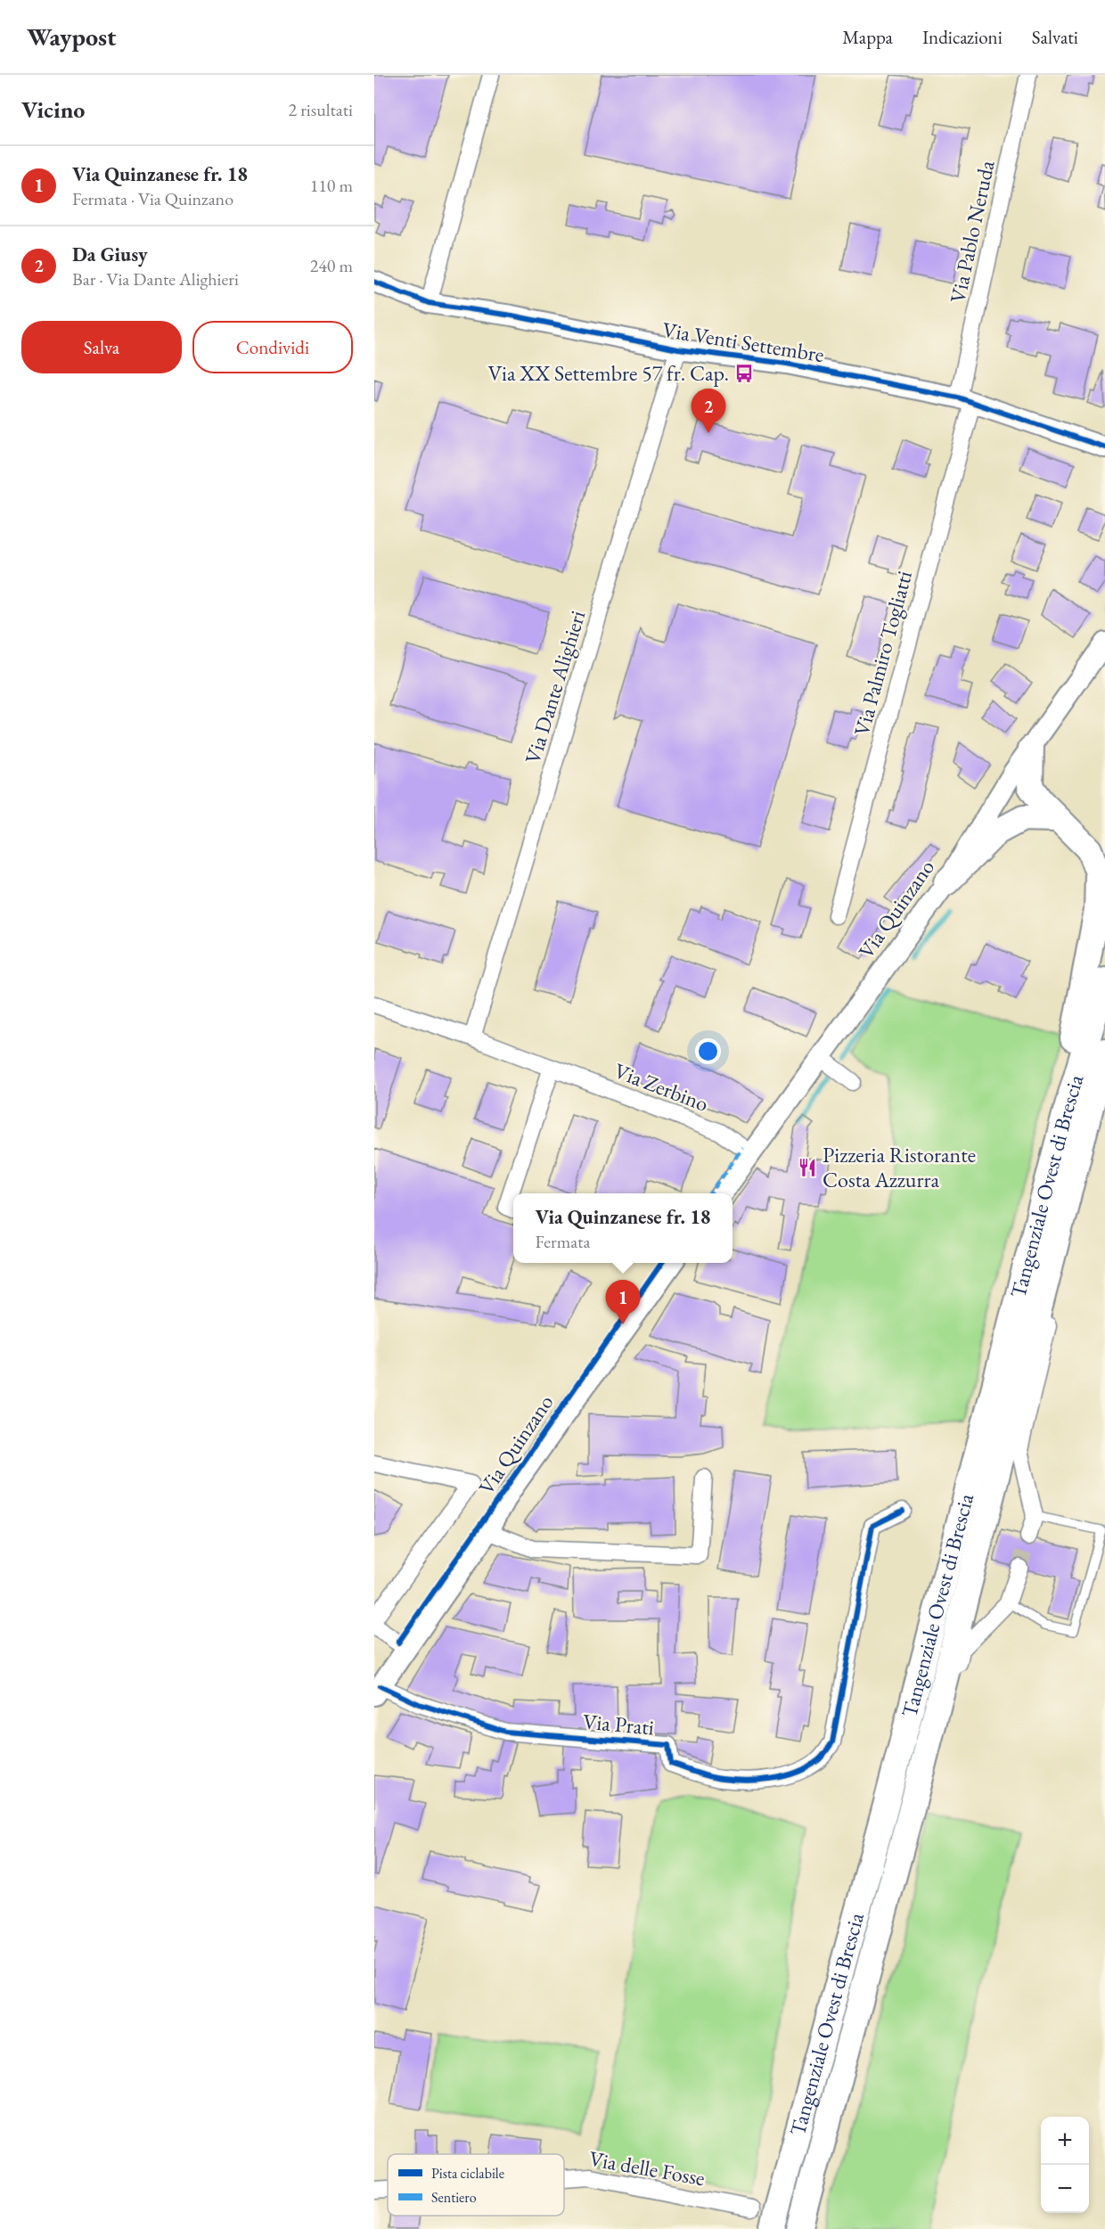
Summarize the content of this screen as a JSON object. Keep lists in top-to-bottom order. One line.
{"streets":{"main road":["Tangenziale Ovest di Brescia"],"street":["Via Pablo Neruda","Via Venti Settembre","Via Palmiro Togliatti","Via Dante Alighieri","Via Quinzano","Via Zerbino","Via Prati","Via delle Fosse"]},"crossings":[["Via Pablo Neruda","Via Venti Settembre"],["Via Pablo Neruda","Via Palmiro Togliatti"],["Via Venti Settembre","Via Palmiro Togliatti"],["Via Venti Settembre","Via Dante Alighieri"],["Via Dante Alighieri","Via Zerbino"],["Via Quinzano","Via Zerbino"],["Via Quinzano","Via Prati"]],"places":{"bus stop":["Via XX Settembre 57 fr. Cap."],"restaurant":["Pizzeria Ristorante Costa Azzurra"]},"legend":["Pista ciclabile","Sentiero"],"page":{"header":"Waypost","nav":["Mappa","Indicazioni","Salvati"],"heading":["Vicino","2 risultati"],"list":[{"mark":"1","name":"Via Quinzanese fr. 18","note":"Fermata · Via Quinzano","value":"110 m"},{"mark":"2","name":"Da Giusy","note":"Bar · Via Dante Alighieri","value":"240 m"}],"buttons":["Salva","Condividi"],"pins":["2","1"],"popup":["Via Quinzanese fr. 18","Fermata"],"map_buttons":["+","−"]}}
